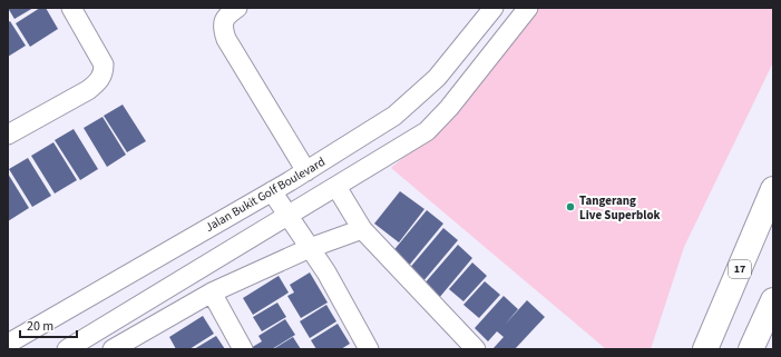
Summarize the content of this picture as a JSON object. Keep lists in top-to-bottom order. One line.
{"streets":{"highway":["17"],"street":["Jalan Bukit Golf Boulevard"]},"places":["Tangerang Live Superblok"],"scale_bar":"20 m"}
